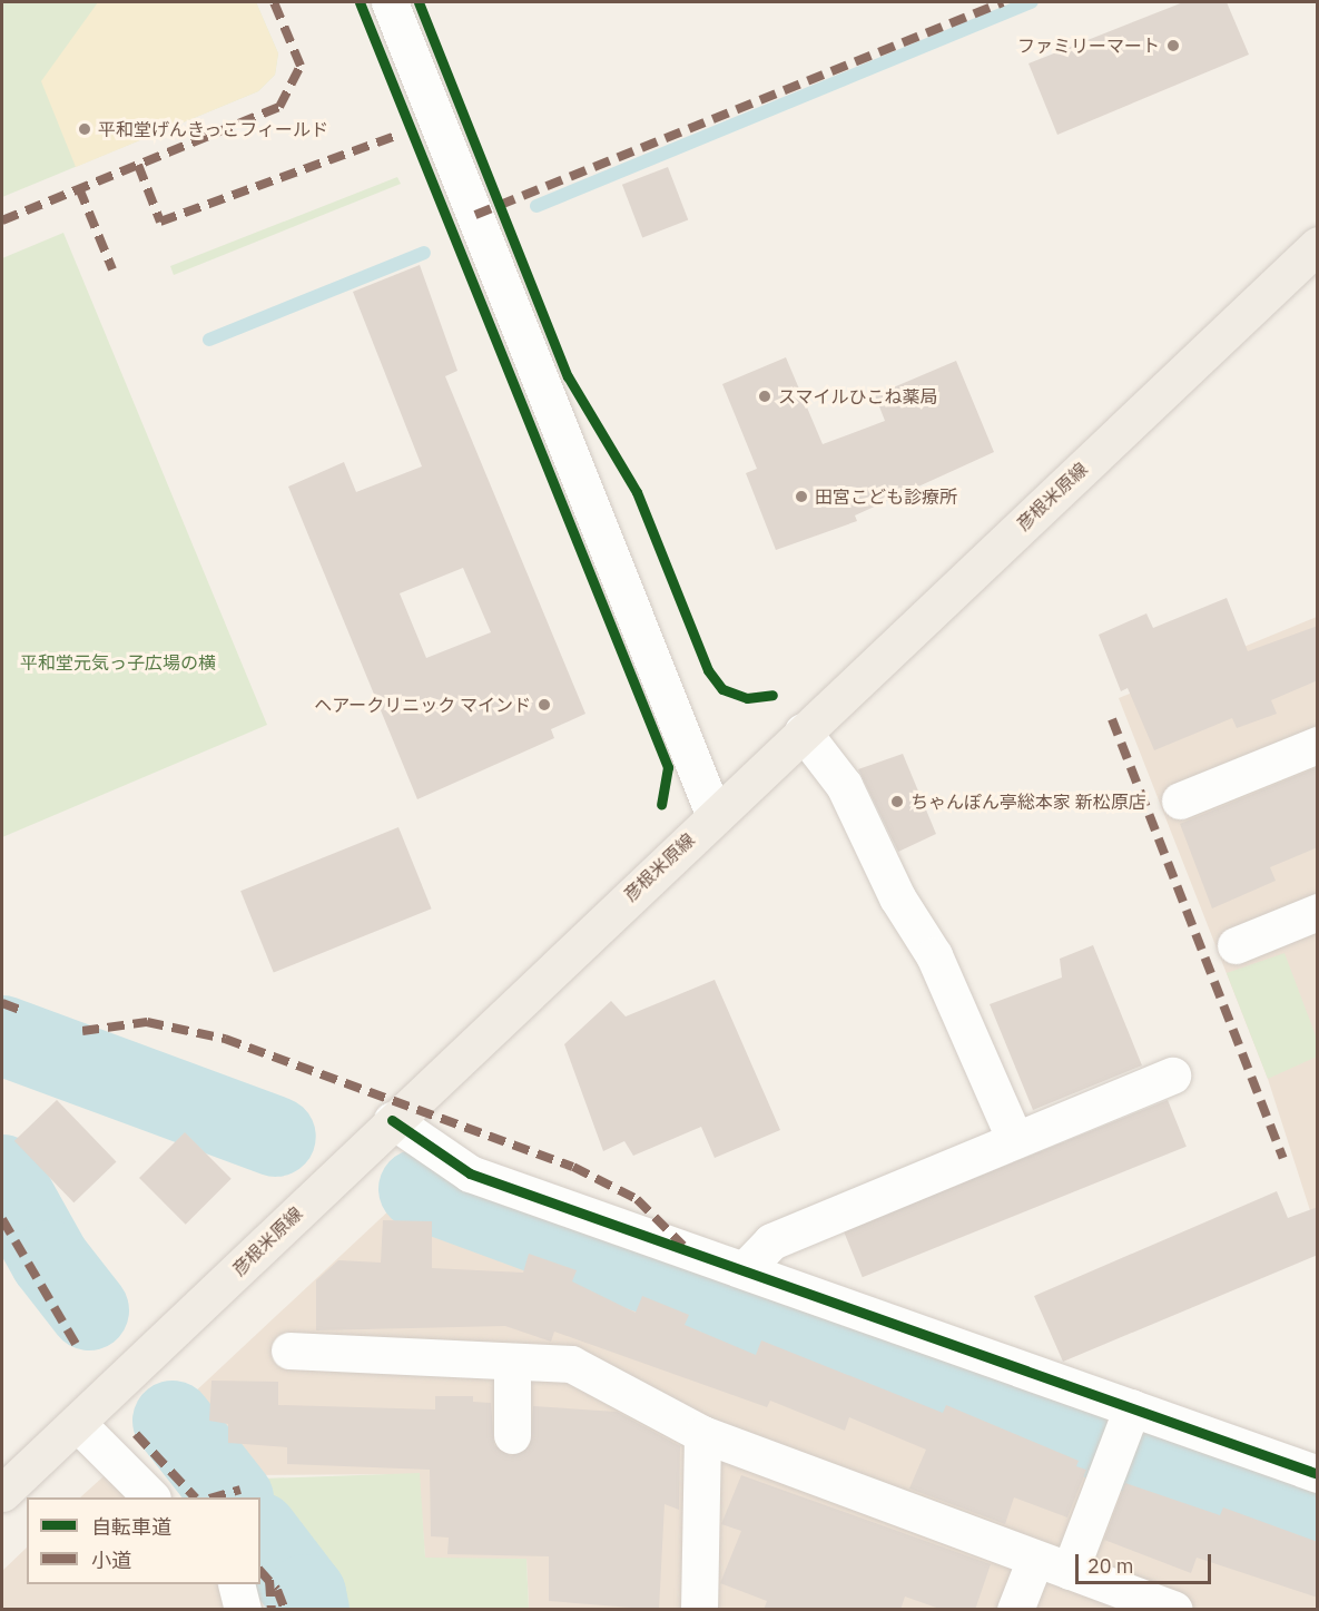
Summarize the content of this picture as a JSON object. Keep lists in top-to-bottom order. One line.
{"streets":{"main road":["彦根米原線"]},"parks":["平和堂元気っ子広場の横"],"places":["ファミリーマート","平和堂げんきっこフィールド","スマイルひこね薬局","田宮こども診療所","ヘアークリニック マインド","ちゃんぽん亭総本家 新松原店"],"legend":["自転車道","小道"],"scale_bar":"20 m"}
